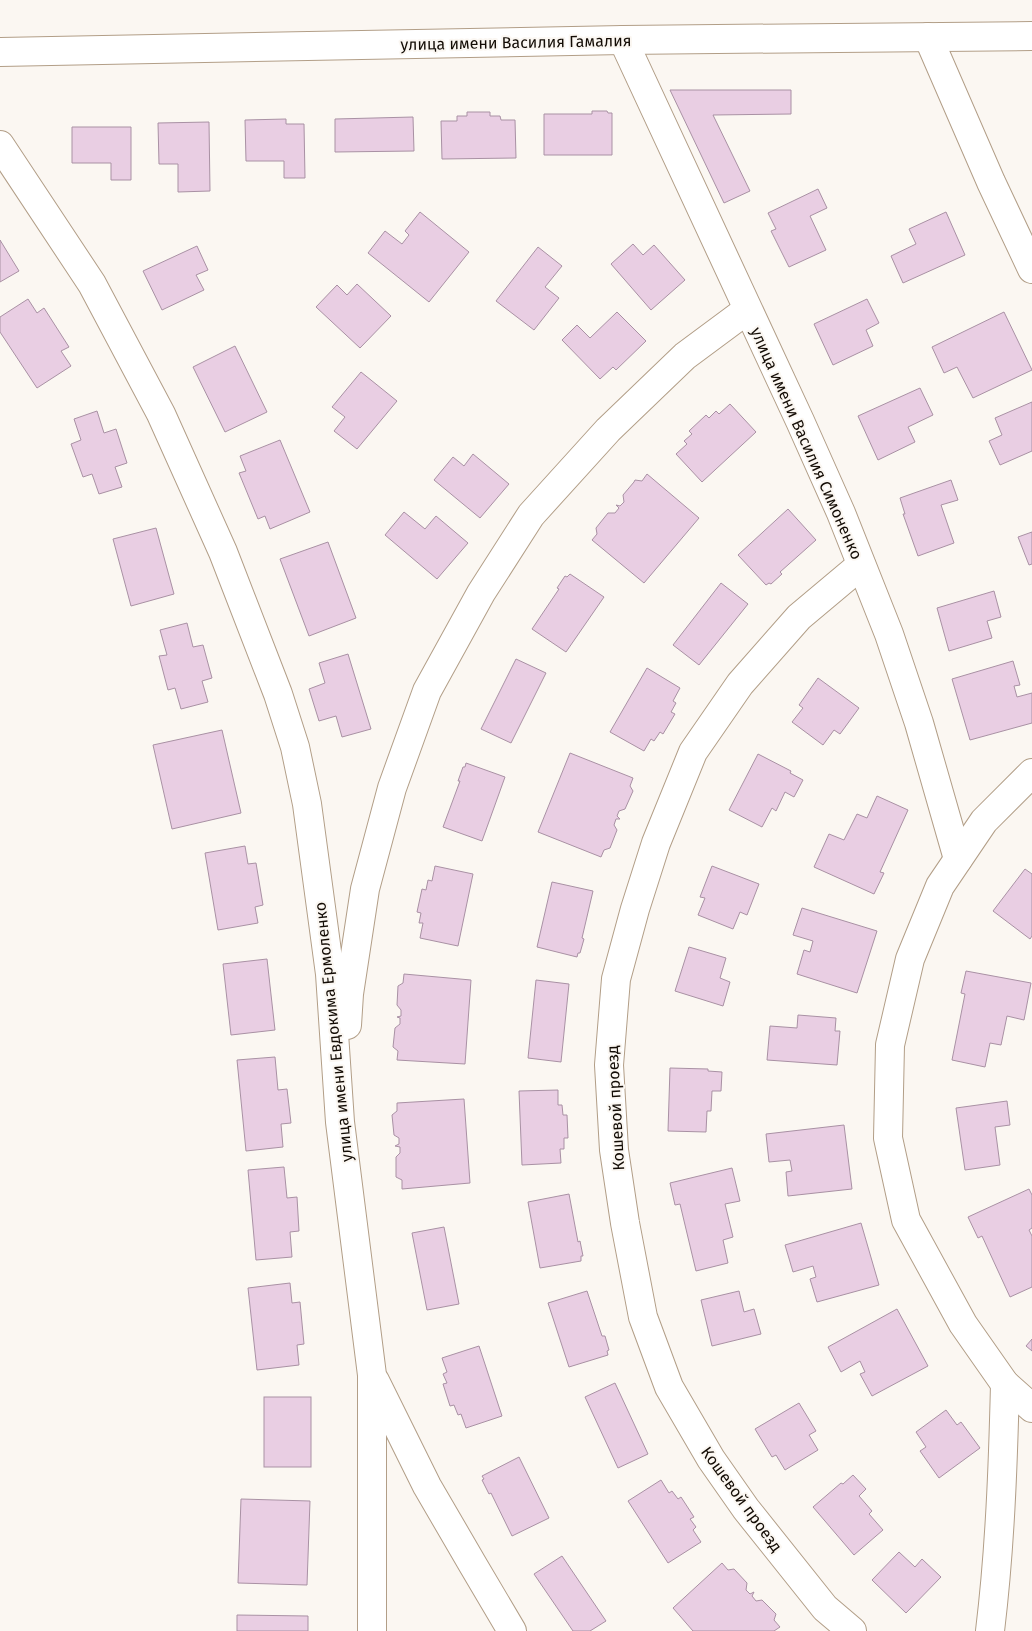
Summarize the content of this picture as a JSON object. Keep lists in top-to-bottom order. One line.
{"streets":{"street":["улица имени Василия Гамалия","улица имени Василия Симоненко","улица имени Евдокима Ермоленко","Кошевой проезд"]},"crossings":[["улица имени Василия Гамалия","улица имени Василия Симоненко"],["улица имени Василия Симоненко","Кошевой проезд"]]}
